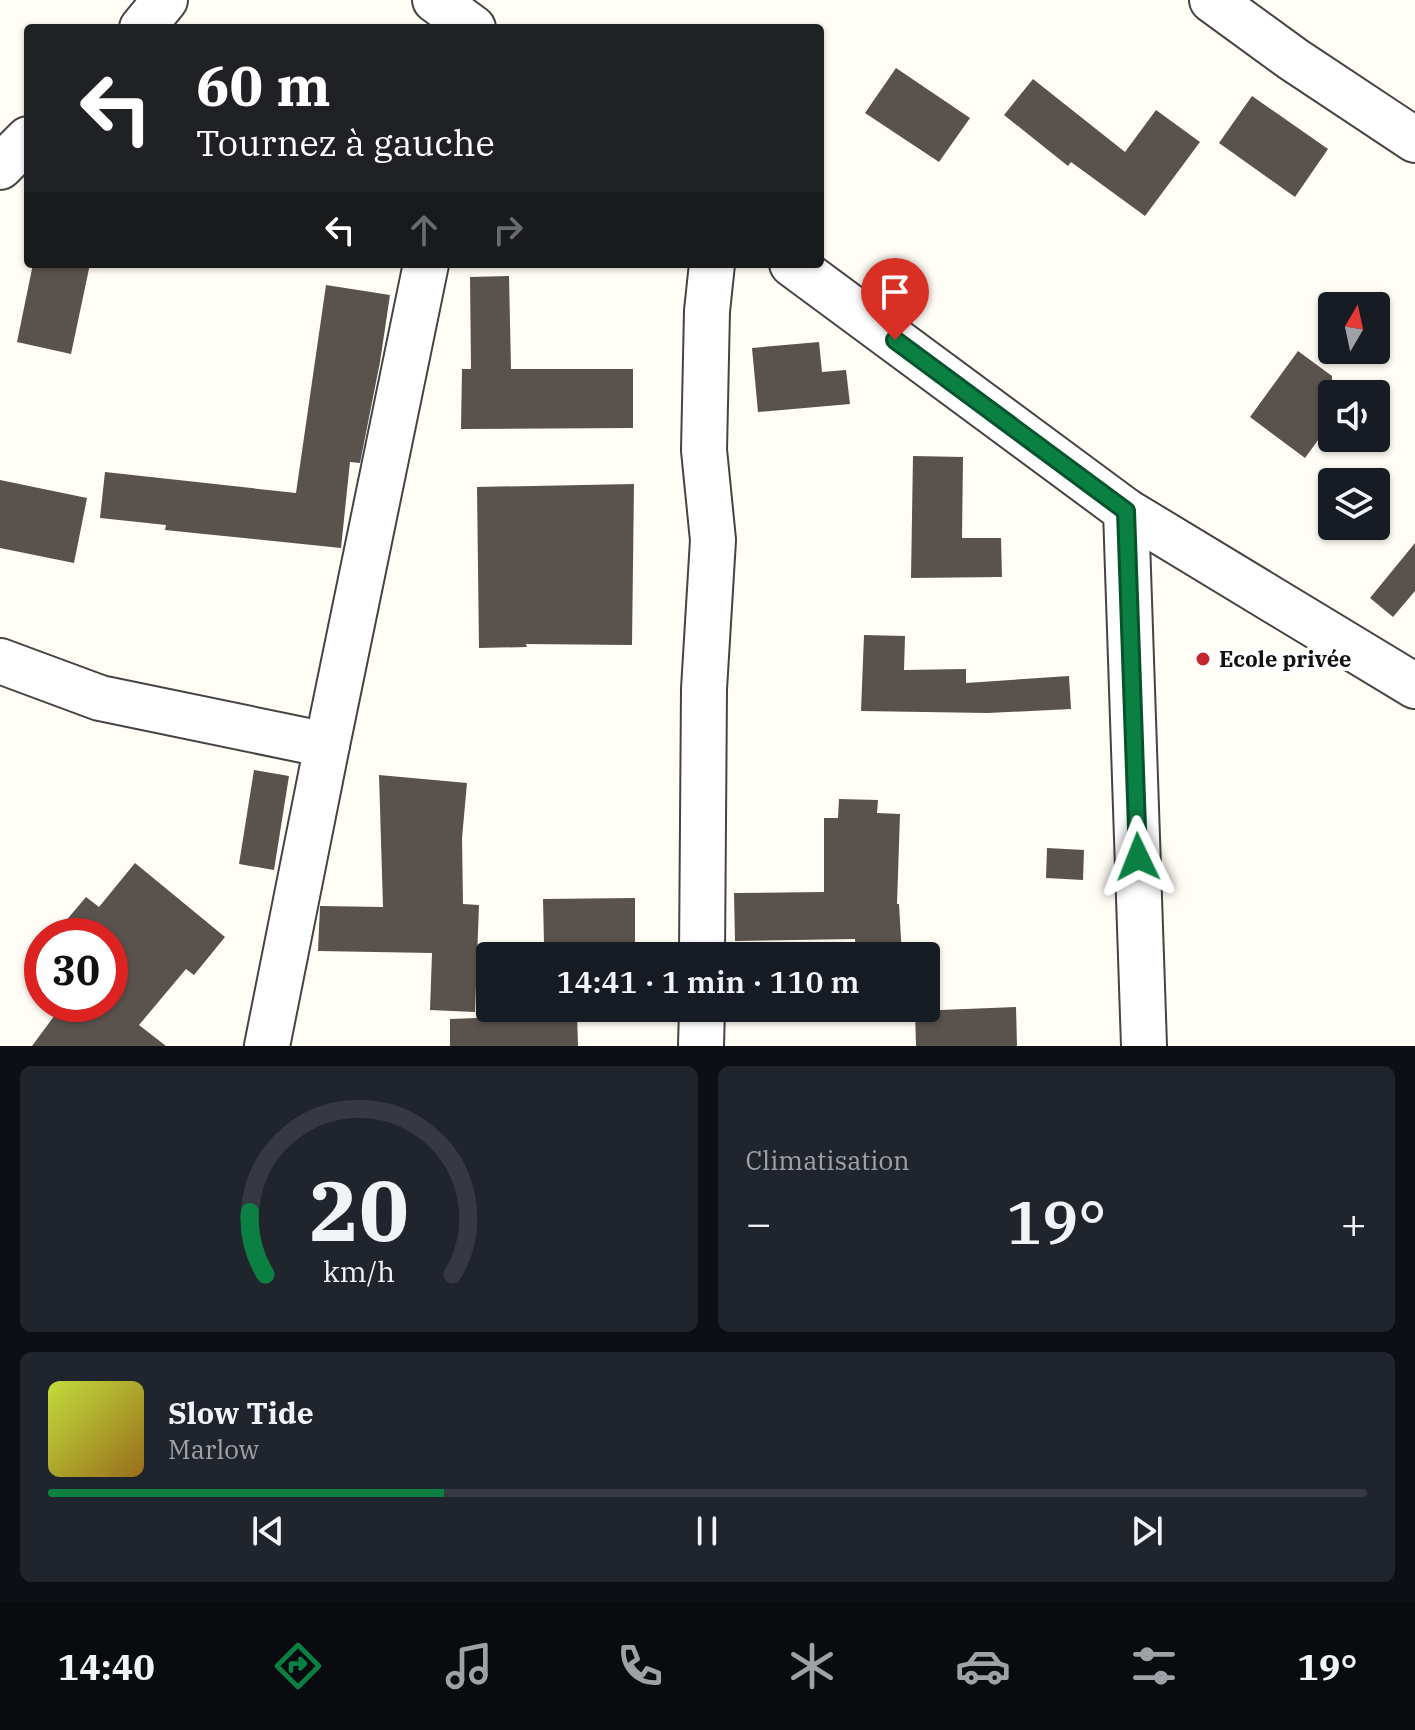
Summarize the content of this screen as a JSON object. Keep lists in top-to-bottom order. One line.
{"places":["Ecole privée"],"north":"top","page":{"turn":["60 m","Tournez à gauche"],"limit":"30","trip":"14:41 · 1 min · 110 m","tile":"Climatisation","heat":["−","19°","+"],"song":["Slow Tide","Marlow"],"tabs":["14:40","19°"],"gauge":["20","km/h"]}}
